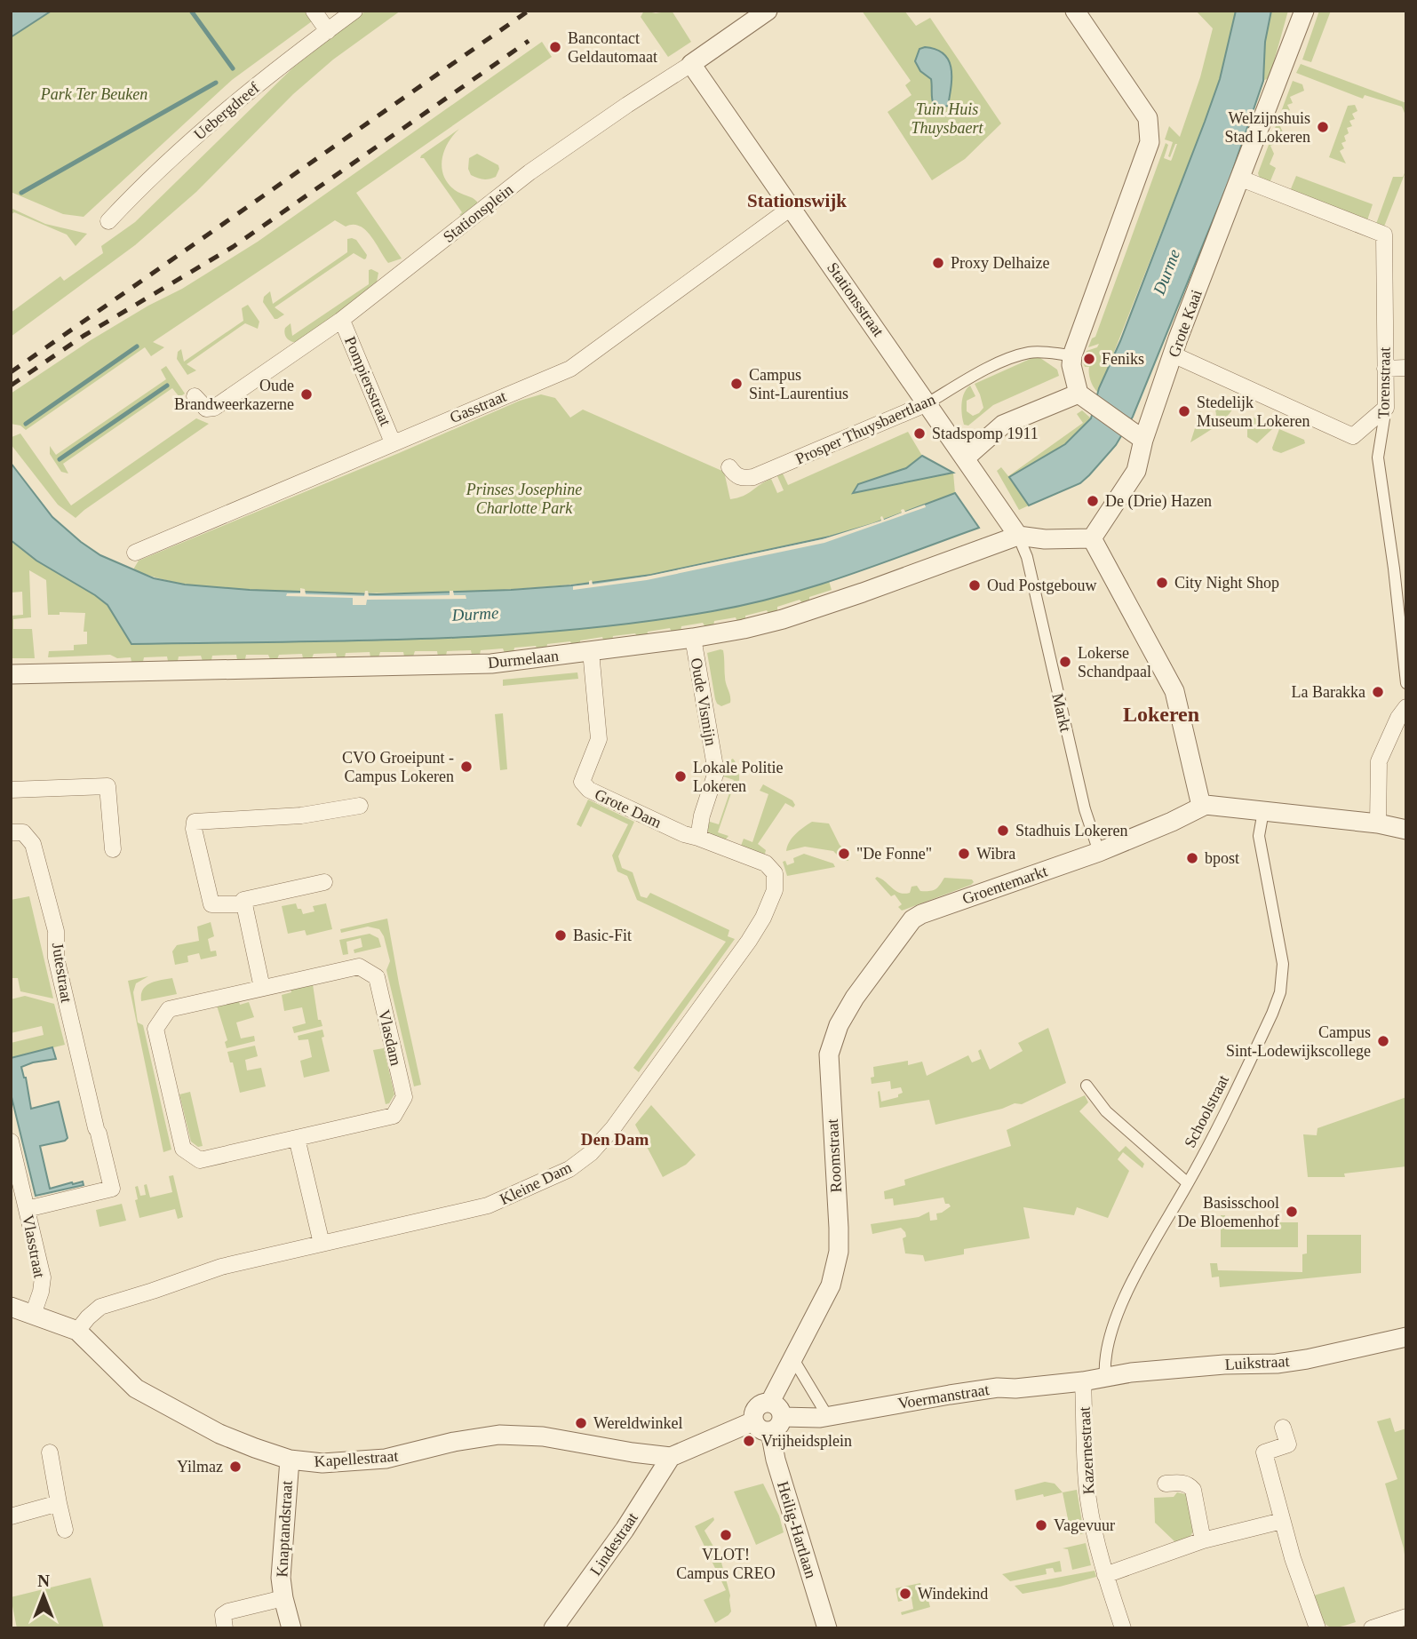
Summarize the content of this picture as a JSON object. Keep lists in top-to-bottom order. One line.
{"streets":{"street":["Uebergdreef","Stationsplein","Stationsstraat","Grote Kaai","Pompiersstraat","Torenstraat","Gasstraat","Prosper Thuysbaertlaan","Durmelaan","Oude Vismijn","Markt","Grote Dam","Groentemarkt","Jutestraat","Vlasdam","Schoolstraat","Roomstraat","Kleine Dam","Vlasstraat","Luikstraat","Voermanstraat","Kazernestraat","Kapellestraat","Knaptandstraat","Heilig-Hartlaan","Lindestraat"]},"crossings":[["Stationsplein","Stationsstraat"],["Stationsplein","Pompiersstraat"],["Stationsstraat","Grote Kaai"],["Stationsstraat","Gasstraat"],["Stationsstraat","Prosper Thuysbaertlaan"],["Stationsstraat","Durmelaan"],["Stationsstraat","Markt"],["Grote Kaai","Torenstraat"],["Grote Kaai","Durmelaan"],["Grote Kaai","Markt"],["Pompiersstraat","Gasstraat"],["Durmelaan","Oude Vismijn"],["Durmelaan","Markt"],["Durmelaan","Grote Dam"],["Oude Vismijn","Grote Dam"],["Oude Vismijn","Kleine Dam"],["Markt","Groentemarkt"],["Grote Dam","Kleine Dam"],["Groentemarkt","Roomstraat"],["Jutestraat","Vlasstraat"],["Schoolstraat","Luikstraat"],["Schoolstraat","Voermanstraat"],["Roomstraat","Voermanstraat"],["Roomstraat","Heilig-Hartlaan"],["Kleine Dam","Kapellestraat"],["Luikstraat","Voermanstraat"],["Voermanstraat","Kazernestraat"],["Voermanstraat","Heilig-Hartlaan"],["Kapellestraat","Knaptandstraat"],["Kapellestraat","Lindestraat"]],"districts":["Stationswijk","Lokeren","Den Dam"],"water":["Durme"],"parks":["Park Ter Beuken","Tuin Huis Thuysbaert","Prinses Josephine Charlotte Park"],"places":["Bancontact Geldautomaat","Welzijnshuis Stad Lokeren","Proxy Delhaize","Feniks","Campus Sint-Laurentius","Oude Brandweerkazerne","Stedelijk Museum Lokeren","Stadspomp 1911","De (Drie) Hazen","City Night Shop","Oud Postgebouw","Lokerse Schandpaal","La Barakka","CVO Groeipunt - Campus Lokeren","Lokale Politie Lokeren","Stadhuis Lokeren","\"De Fonne\"","Wibra","bpost","Basic-Fit","Campus Sint-Lodewijkscollege","Basisschool De Bloemenhof","Wereldwinkel","Vrijheidsplein","Yilmaz","Vagevuur","VLOT! Campus CREO","Windekind"],"north":"top"}
